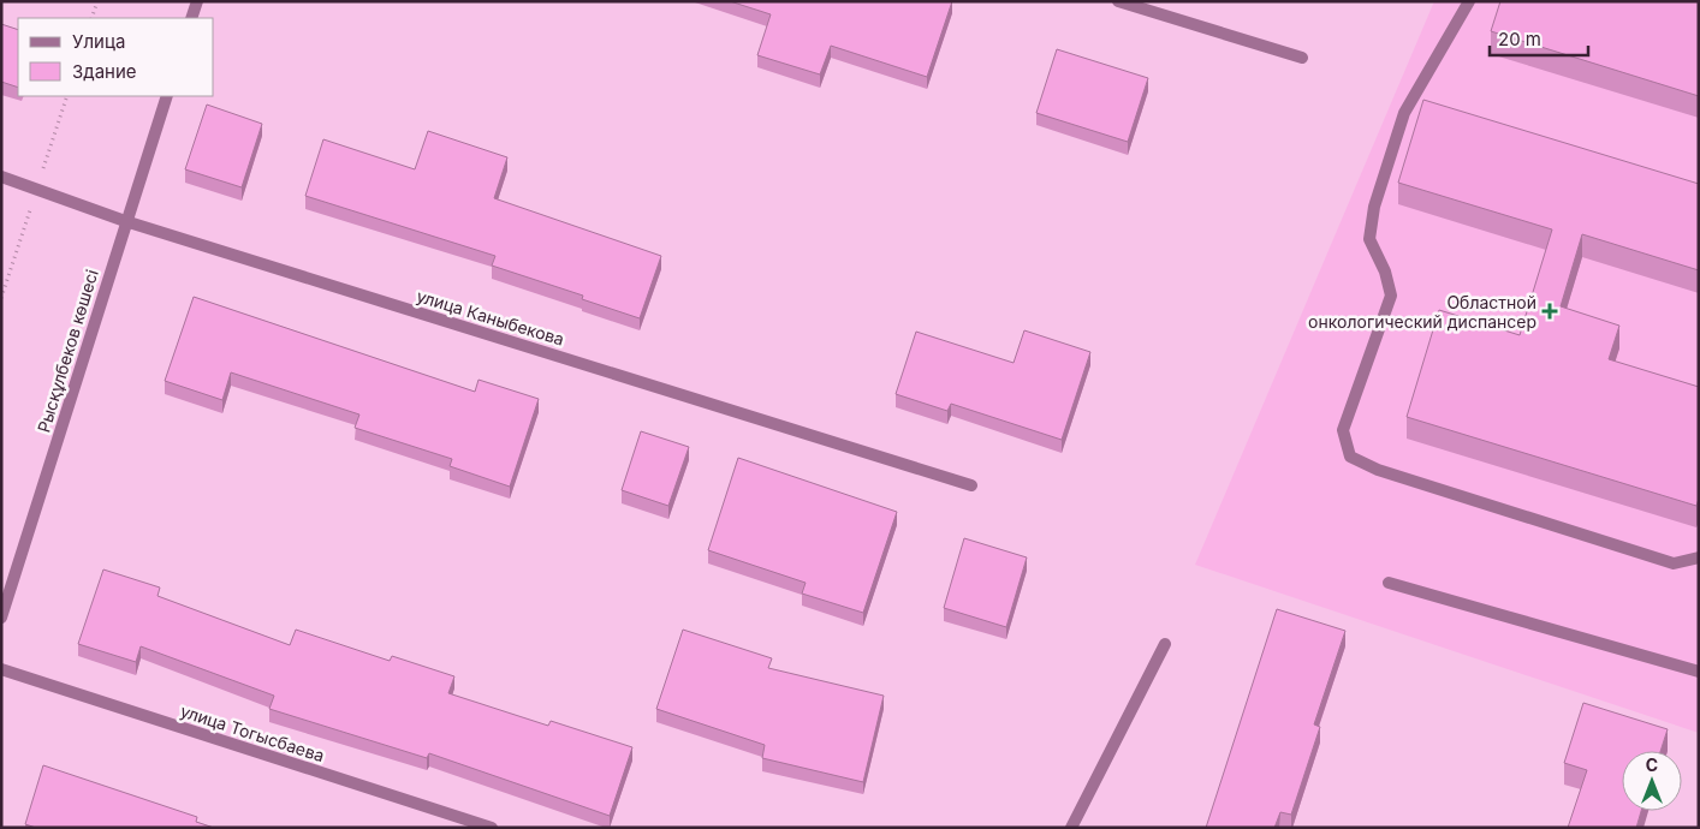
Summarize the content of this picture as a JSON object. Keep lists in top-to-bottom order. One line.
{"streets":{"street":["улица Каныбекова","Рысқұлбеков көшесі","улица Тогысбаева"]},"crossings":[["улица Каныбекова","Рысқұлбеков көшесі"]],"places":{"health":["Областной онкологический диспансер"]},"legend":["Улица","Здание"],"scale_bar":"20 m","north":"top"}
